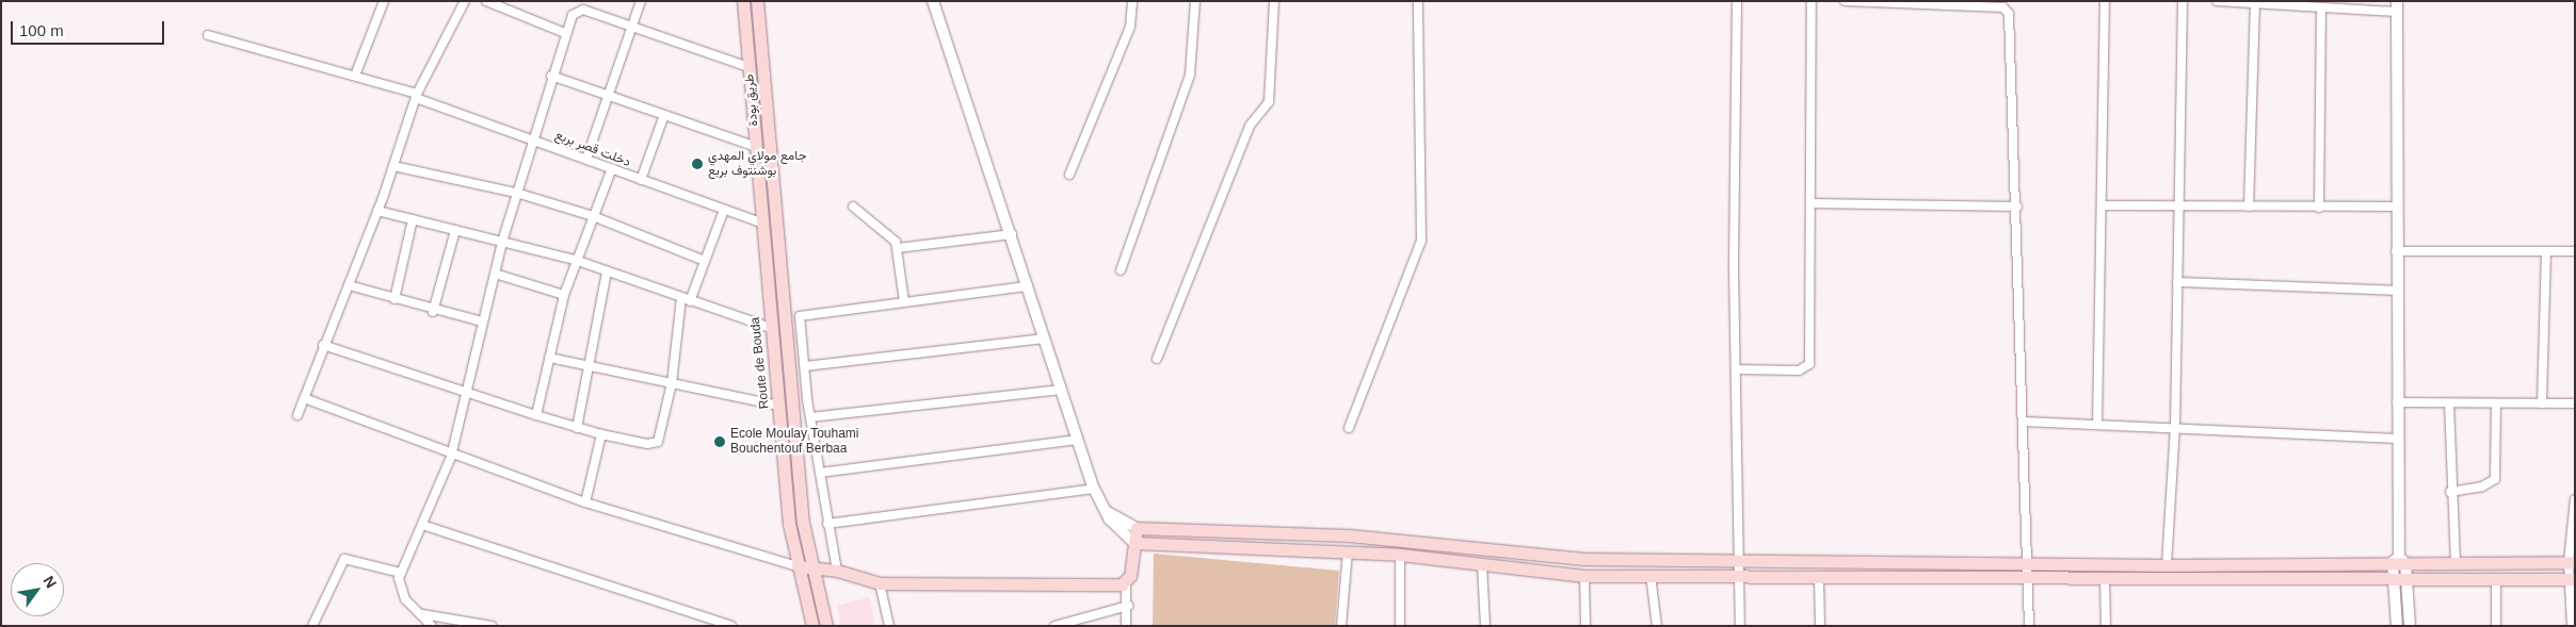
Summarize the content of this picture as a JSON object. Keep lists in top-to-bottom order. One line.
{"streets":{"main road":["طريق بودة","Route de Bouda"],"street":["دخلت قصر بربع"]},"crossings":[["طريق بودة","دخلت قصر بربع"],["طريق بودة","Route de Bouda"],["دخلت قصر بربع","Route de Bouda"]],"places":["جامع مولاي المهدي بوشنتوف بربع","Ecole Moulay Touhami Bouchentouf Berbaa"],"scale_bar":"100 m","north":"top right"}
